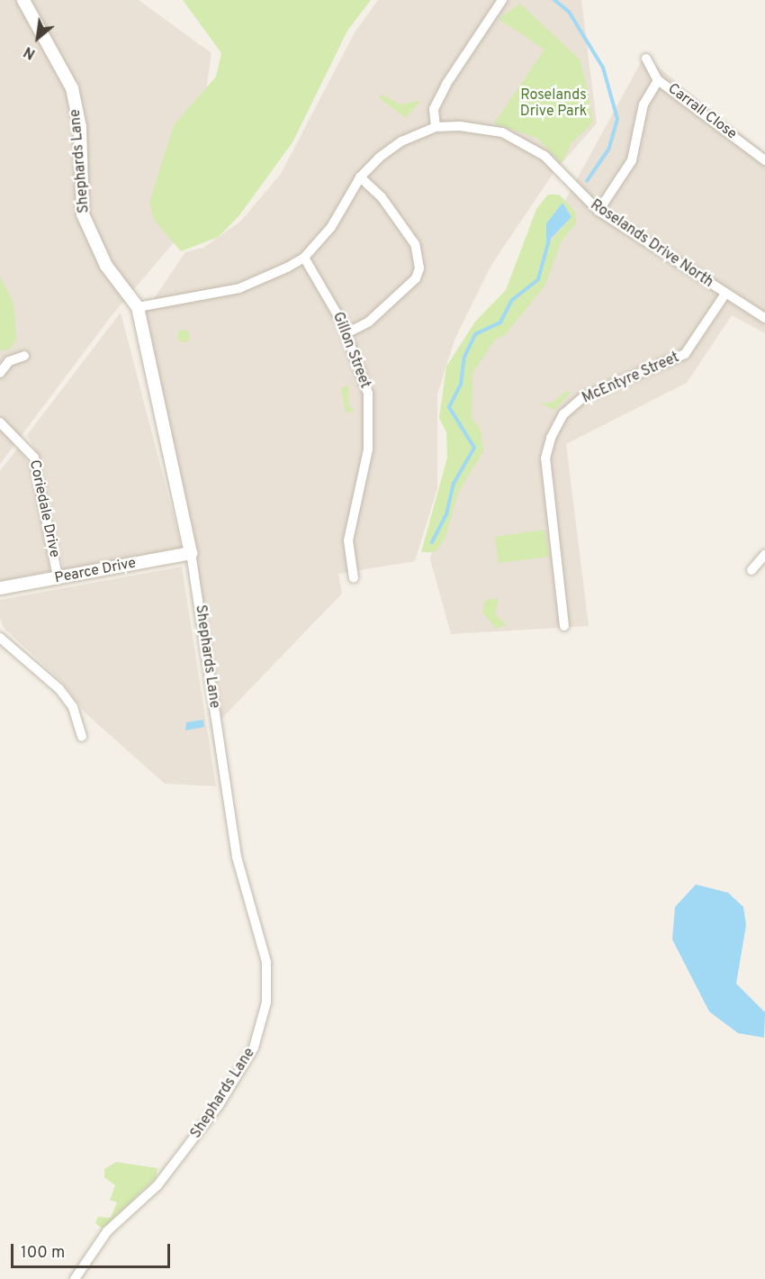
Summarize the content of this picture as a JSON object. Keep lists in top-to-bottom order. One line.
{"streets":{"street":["Carrall Close","Shephards Lane","Roselands Drive North","Gillon Street","McEntyre Street","Coriedale Drive","Pearce Drive"]},"crossings":[["Shephards Lane","Roselands Drive North"],["Shephards Lane","Pearce Drive"],["Roselands Drive North","Gillon Street"],["Roselands Drive North","McEntyre Street"],["Coriedale Drive","Pearce Drive"]],"parks":["Roselands Drive Park"],"scale_bar":"100 m","north":"bottom left"}
